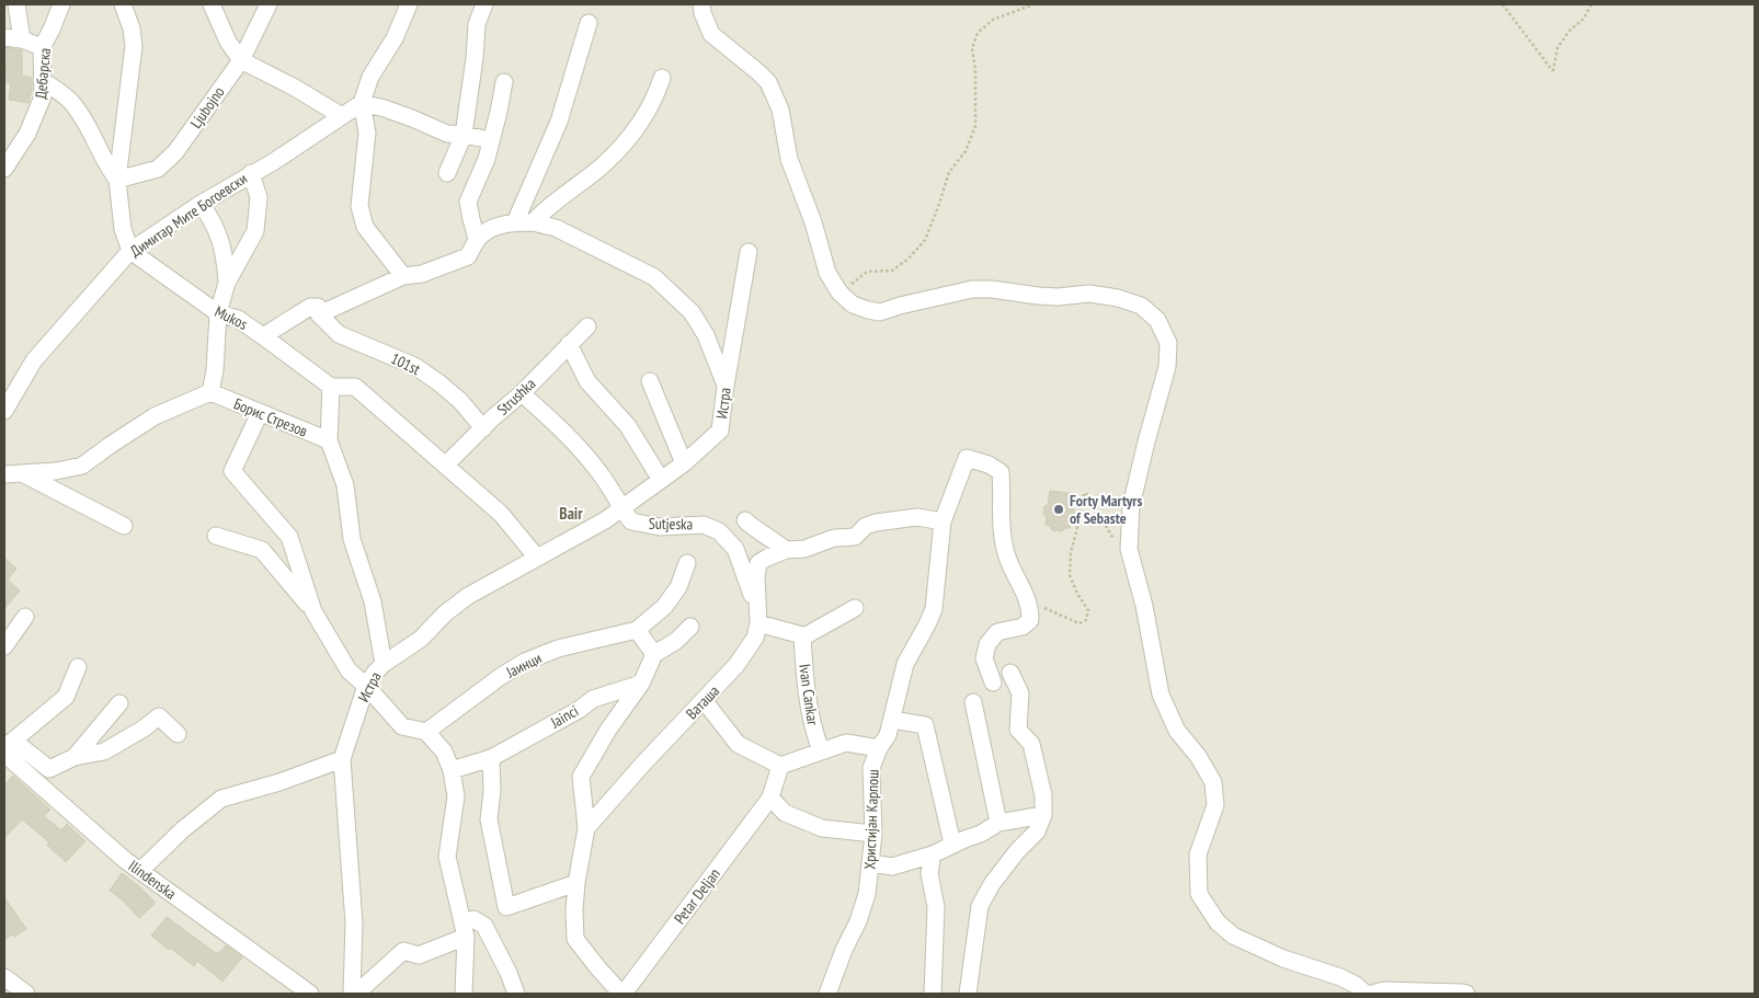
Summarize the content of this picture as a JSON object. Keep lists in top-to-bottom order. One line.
{"streets":{"street":["Дебарска","Ljubojno","Димитар Мите Богоевски","Mukos","101st","Strushka","Истра","Борис Стрезов","Sutjeska","Јаинци","Ivan Cankar","Ваташа","Jainci","Христијан Карпош","Ilindenska","Petar Deljan"]},"crossings":[["Димитар Мите Богоевски","Mukos"],["101st","Strushka"],["Истра","Sutjeska"],["Sutjeska","Ваташа"],["Ваташа","Христијан Карпош"]],"districts":["Bair"],"places":["Forty Martyrs of Sebaste"]}
